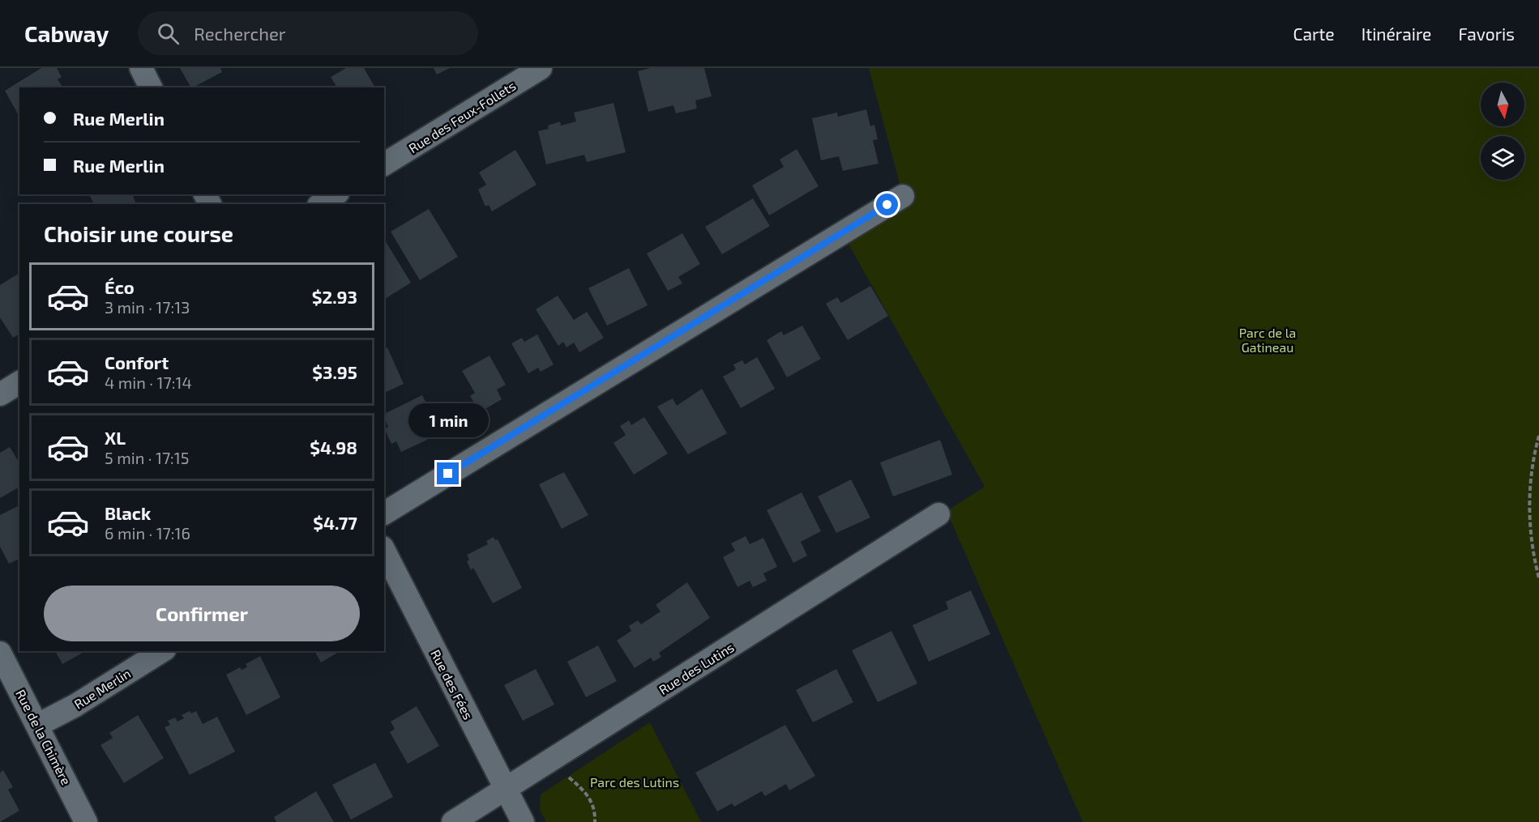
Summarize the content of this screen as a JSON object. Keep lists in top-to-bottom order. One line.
{"streets":{"street":["Rue des Feux-Follets","Rue des Lutins","Rue des Fées","Rue Merlin","Rue de la Chimère"]},"crossings":[["Rue des Lutins","Rue des Fées"],["Rue Merlin","Rue de la Chimère"]],"parks":["Parc de la Gatineau","Parc des Lutins"],"north":"bottom","page":{"header":"Cabway","search":"Rechercher","nav":["Carte","Itinéraire","Favoris"],"banner":["Rue Merlin","Rue Merlin"],"heading":"Choisir une course","list":[{"name":"Éco","note":"3 min · 17:13","value":"$2.93"},{"name":"Confort","note":"4 min · 17:14","value":"$3.95"},{"name":"XL","note":"5 min · 17:15","value":"$4.98"},{"name":"Black","note":"6 min · 17:16","value":"$4.77"}],"bubble":"1 min","buttons":"Confirmer"}}
